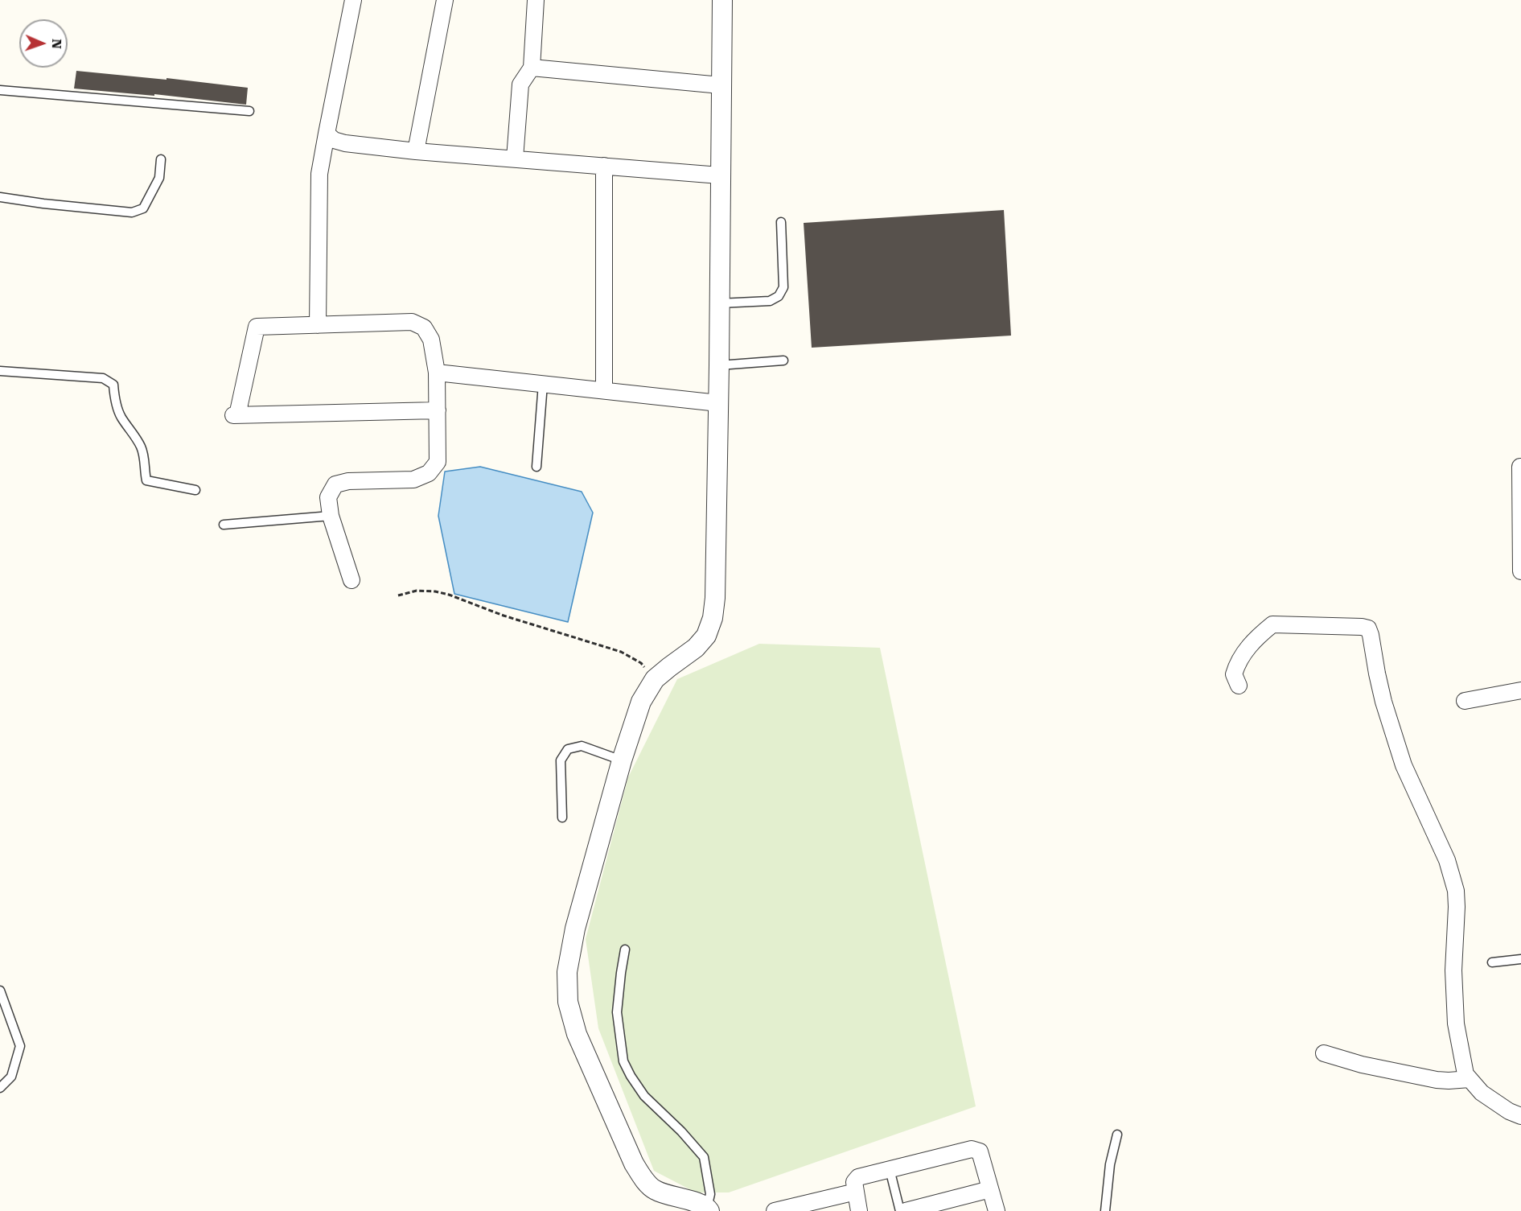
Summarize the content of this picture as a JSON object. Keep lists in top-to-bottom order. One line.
{"north":"right"}
